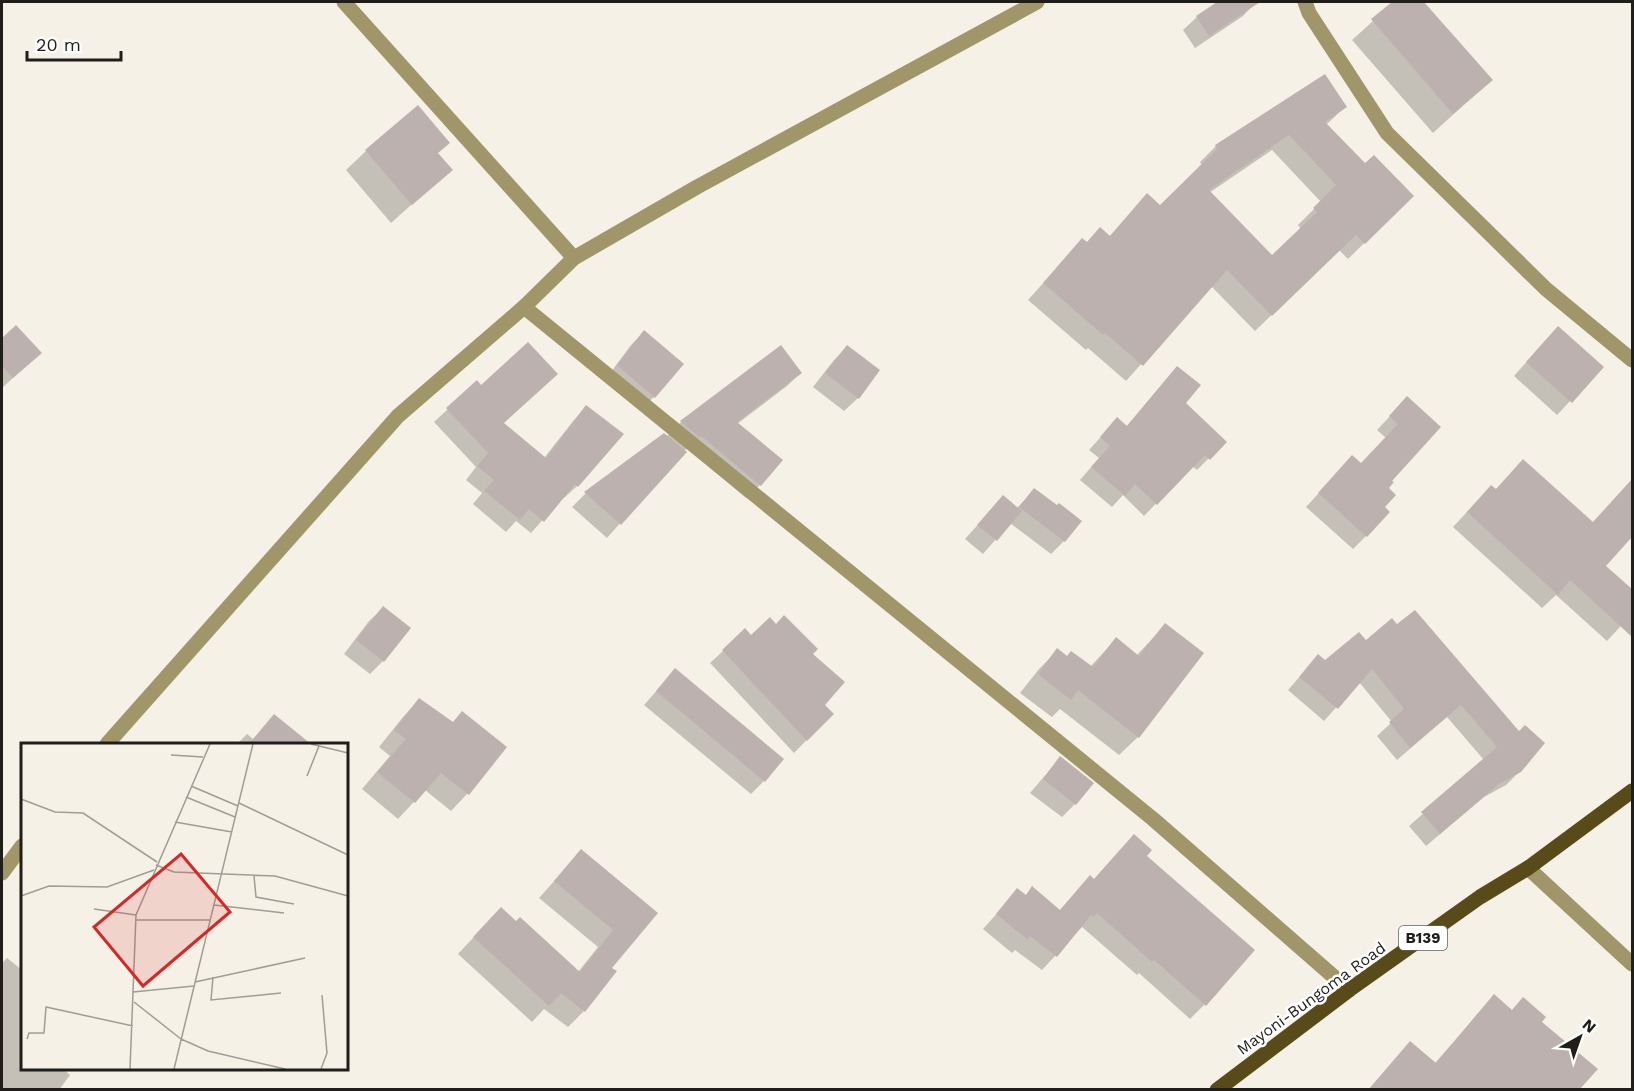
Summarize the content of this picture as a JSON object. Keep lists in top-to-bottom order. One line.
{"streets":{"main road":["B139","Mayoni-Bungoma Road"]},"scale_bar":"20 m","north":"top right"}
